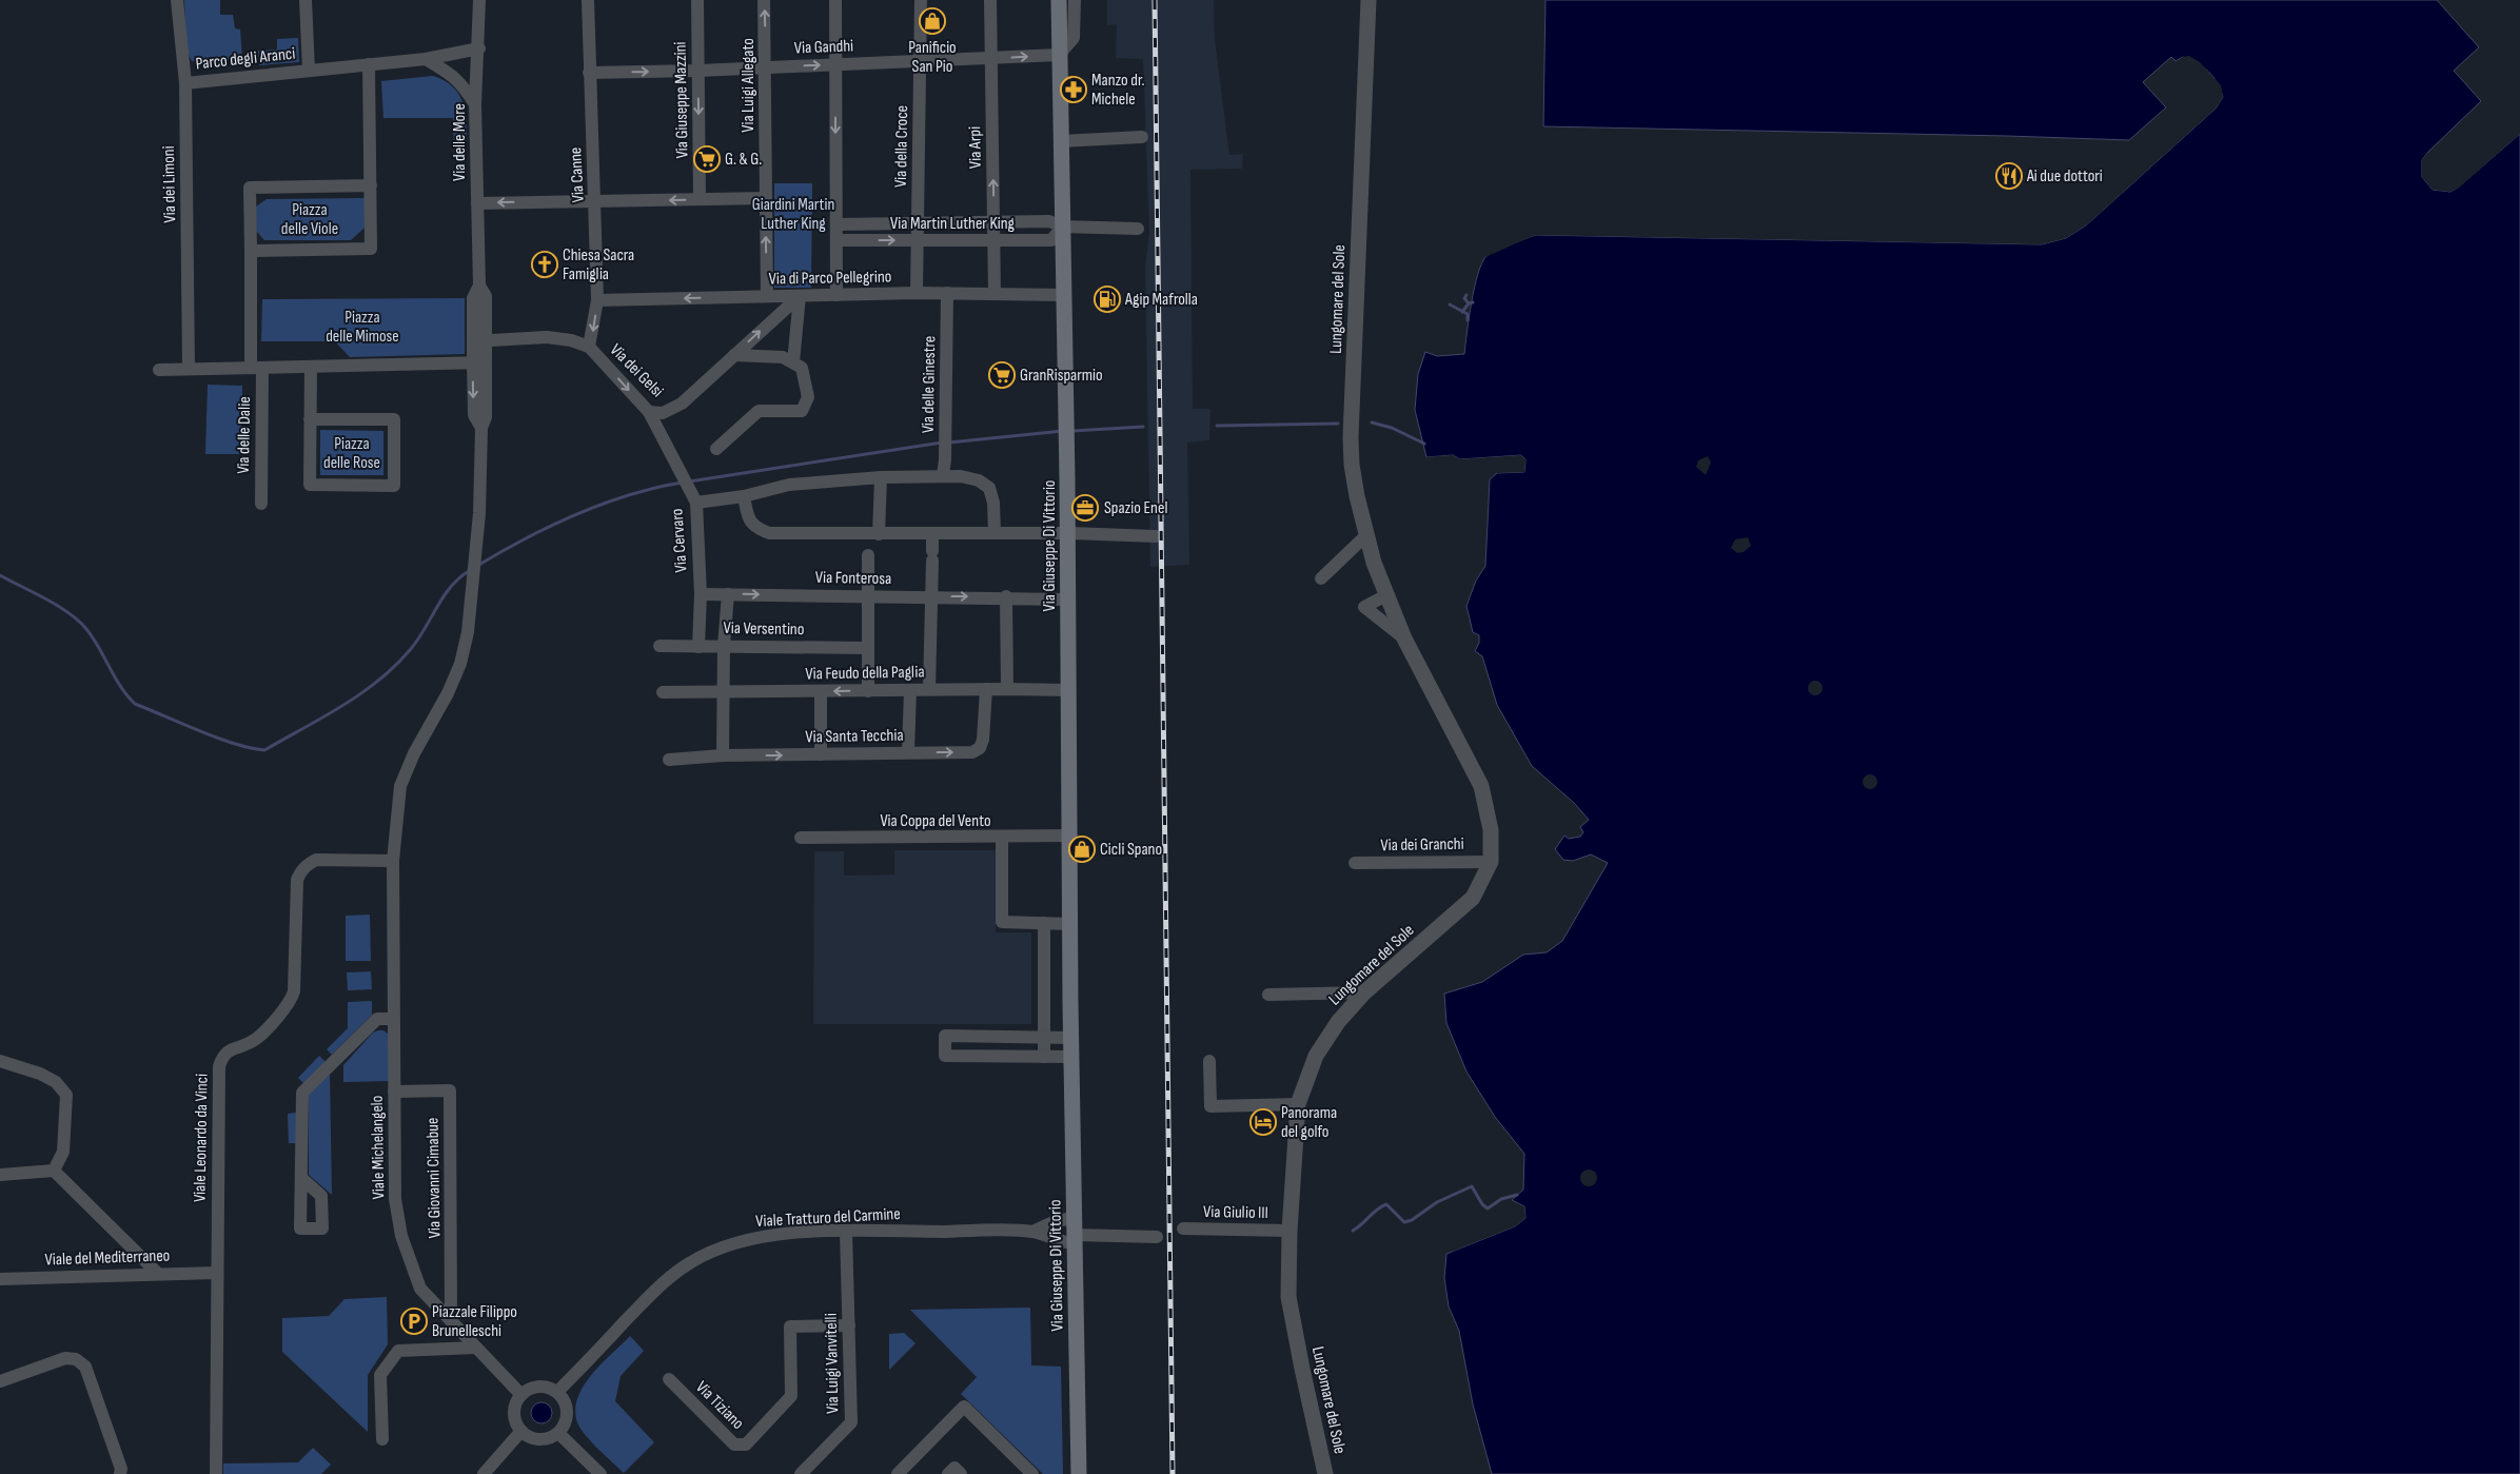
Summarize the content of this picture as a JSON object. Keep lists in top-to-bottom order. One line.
{"streets":{"main road":["Via Giuseppe Di Vittorio"],"street":["Via Gandhi","Parco degli Aranci","Via Luigi Allegato","Via Giuseppe Mazzini","Via delle More","Via della Croce","Via Arpi","Via Canne","Via dei Limoni","Via Martin Luther King","Via di Parco Pellegrino","Lungomare del Sole","Via dei Gelsi","Via delle Ginestre","Via delle Dalie","Via Cervaro","Via Fonterosa","Via Versentino","Via Feudo della Paglia","Via Santa Tecchia","Via Coppa del Vento","Via dei Granchi","Viale Leonardo da Vinci","Viale Michelangelo","Via Giovanni Cimabue","Via Giulio III","Viale Tratturo del Carmine","Viale del Mediterraneo","Via Luigi Vanvitelli","Via Tiziano"]},"crossings":[["Via Gandhi","Via Luigi Allegato"],["Via Gandhi","Via Giuseppe Mazzini"],["Via Gandhi","Via della Croce"],["Via Gandhi","Via Arpi"],["Via Gandhi","Via Canne"],["Via Gandhi","Via Giuseppe Di Vittorio"],["Parco degli Aranci","Via delle More"],["Parco degli Aranci","Via dei Limoni"],["Via Luigi Allegato","Via di Parco Pellegrino"],["Via delle More","Via dei Gelsi"],["Via delle More","Viale Leonardo da Vinci"],["Via delle More","Viale Michelangelo"],["Via della Croce","Via Martin Luther King"],["Via della Croce","Via di Parco Pellegrino"],["Via Arpi","Via Martin Luther King"],["Via Arpi","Via di Parco Pellegrino"],["Via Canne","Via di Parco Pellegrino"],["Via Canne","Via dei Gelsi"],["Via Martin Luther King","Via Giuseppe Di Vittorio"],["Via di Parco Pellegrino","Via dei Gelsi"],["Via di Parco Pellegrino","Via delle Ginestre"],["Via di Parco Pellegrino","Via Giuseppe Di Vittorio"],["Lungomare del Sole","Via dei Granchi"],["Lungomare del Sole","Via Giulio III"],["Via dei Gelsi","Via Cervaro"],["Via Cervaro","Via Fonterosa"],["Via Cervaro","Via Versentino"],["Via Giuseppe Di Vittorio","Via Fonterosa"],["Via Giuseppe Di Vittorio","Via Feudo della Paglia"],["Via Giuseppe Di Vittorio","Via Coppa del Vento"],["Via Giuseppe Di Vittorio","Viale Tratturo del Carmine"],["Via Feudo della Paglia","Via Santa Tecchia"],["Viale Leonardo da Vinci","Viale Michelangelo"],["Viale Leonardo da Vinci","Viale del Mediterraneo"],["Viale Michelangelo","Via Giovanni Cimabue"],["Viale Michelangelo","Viale Tratturo del Carmine"],["Viale Tratturo del Carmine","Via Luigi Vanvitelli"],["Via Luigi Vanvitelli","Via Tiziano"]],"one_way":["Via Gandhi","Via Giuseppe Mazzini","Via Arpi","Via Santa Tecchia"],"parks":["Giardini Martin Luther King","Piazza delle Viole","Piazza delle Mimose","Piazza delle Rose"],"places":{"shop":["Panificio San Pio","Cicli Spano"],"pharmacy":["Manzo dr. Michele"],"supermarket":["G. & G.","GranRisparmio"],"restaurant":["Ai due dottori"],"church":["Chiesa Sacra Famiglia"],"fuel station":["Agip Mafrolla"],"office":["Spazio Enel"],"hotel":["Panorama del golfo"],"parking":["Piazzale Filippo Brunelleschi"]}}
